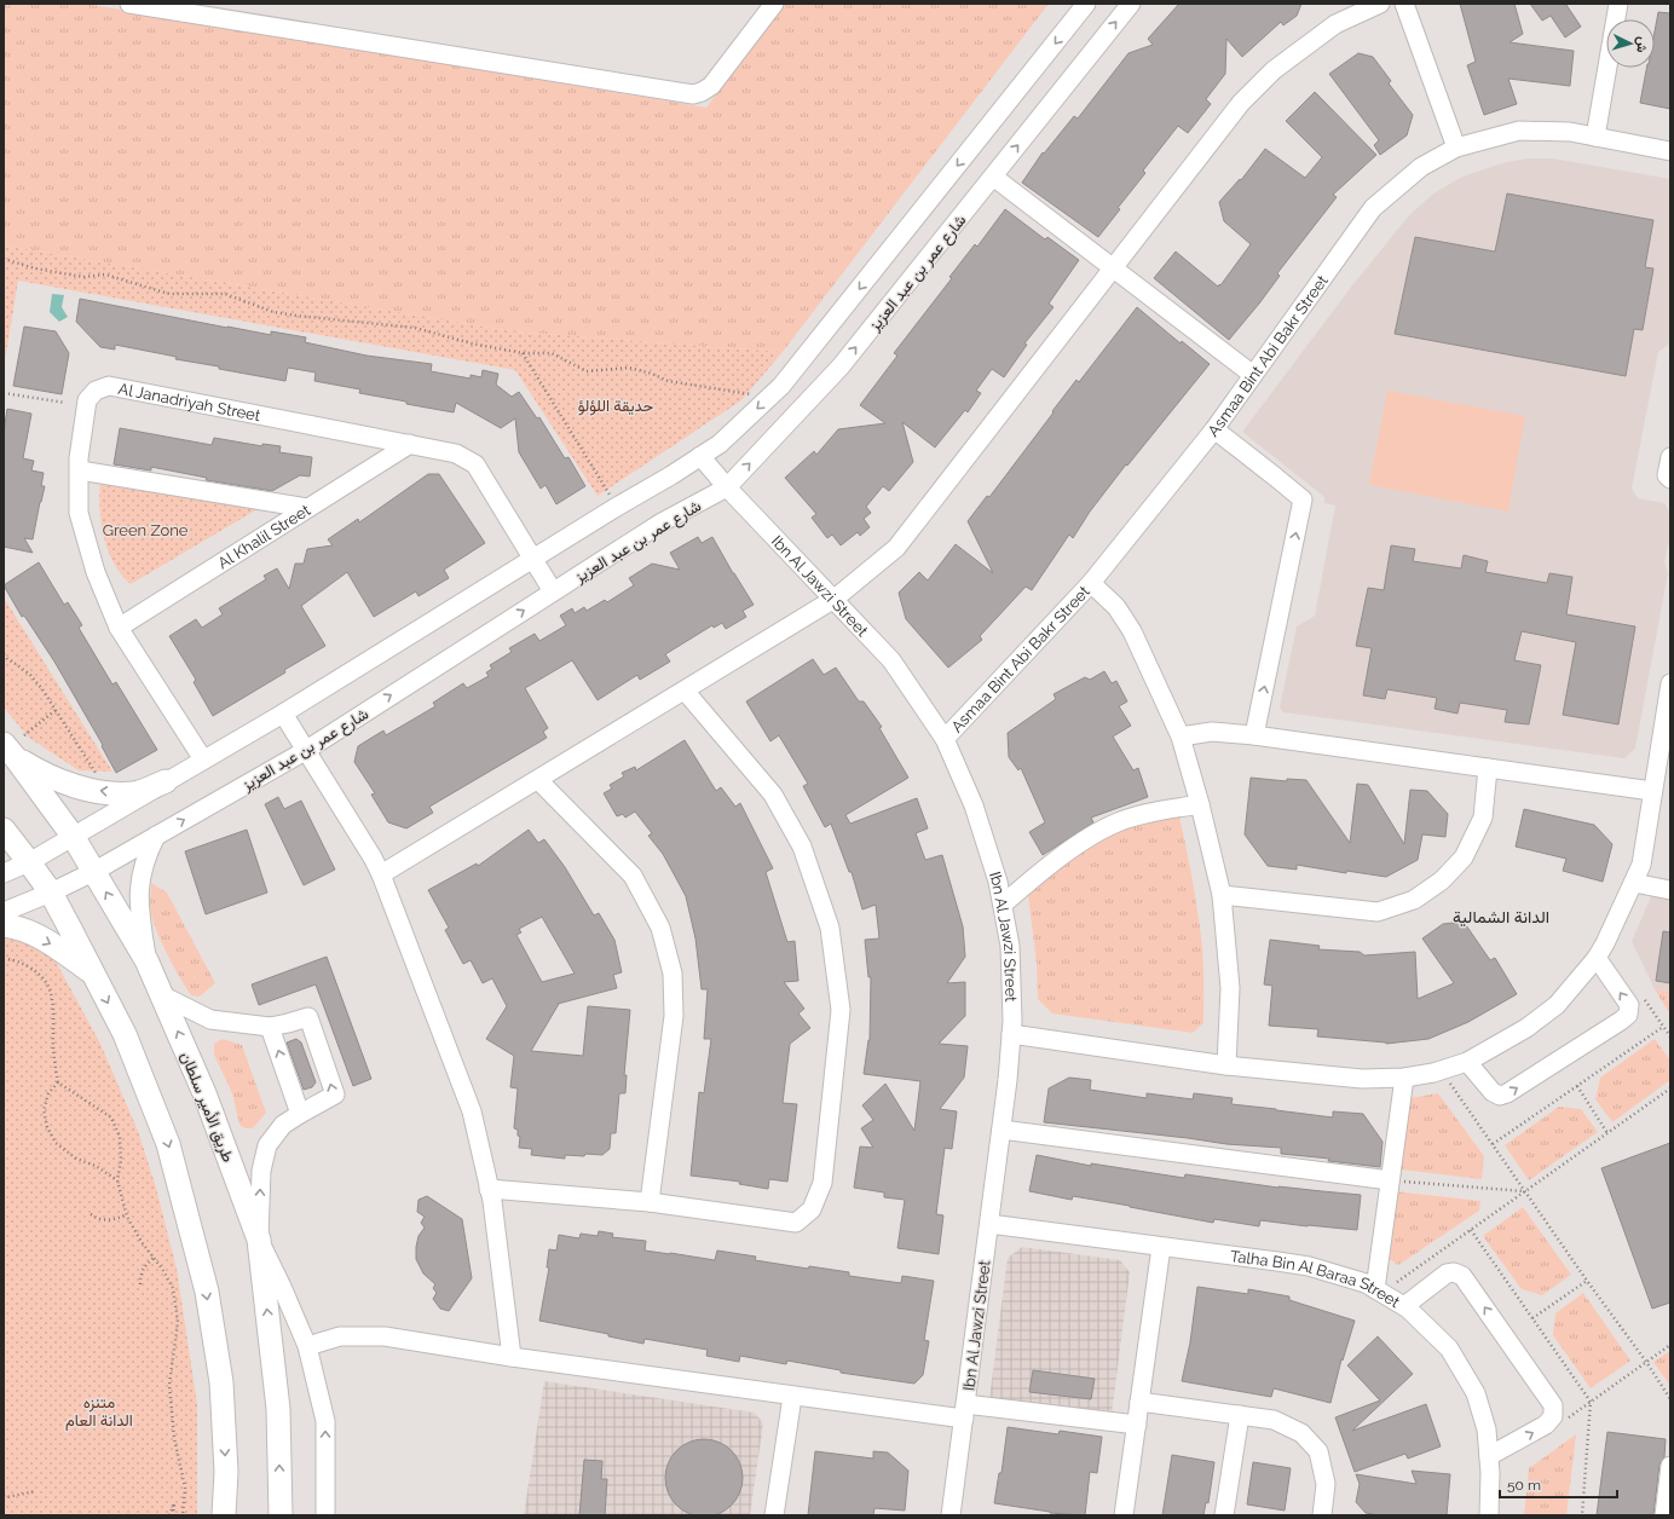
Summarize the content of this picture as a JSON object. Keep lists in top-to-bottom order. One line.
{"streets":{"main road":["طريق الأمير سلطان"],"street":["شارع عمر بن عبد العزيز","Asmaa Bint Abi Bakr Street","Al Janadriyah Street","Al Khalil Street","Ibn Al Jawzi Street","Talha Bin Al Baraa Street"]},"crossings":[["شارع عمر بن عبد العزيز","Al Janadriyah Street"],["شارع عمر بن عبد العزيز","Ibn Al Jawzi Street"],["شارع عمر بن عبد العزيز","طريق الأمير سلطان"],["Asmaa Bint Abi Bakr Street","Ibn Al Jawzi Street"],["Al Janadriyah Street","Al Khalil Street"],["Ibn Al Jawzi Street","Talha Bin Al Baraa Street"]],"districts":["الدانة الشمالية"],"parks":["حديقة اللؤلؤ","Green Zone","متنزه الدانة العام"],"scale_bar":"50 m","north":"right"}
